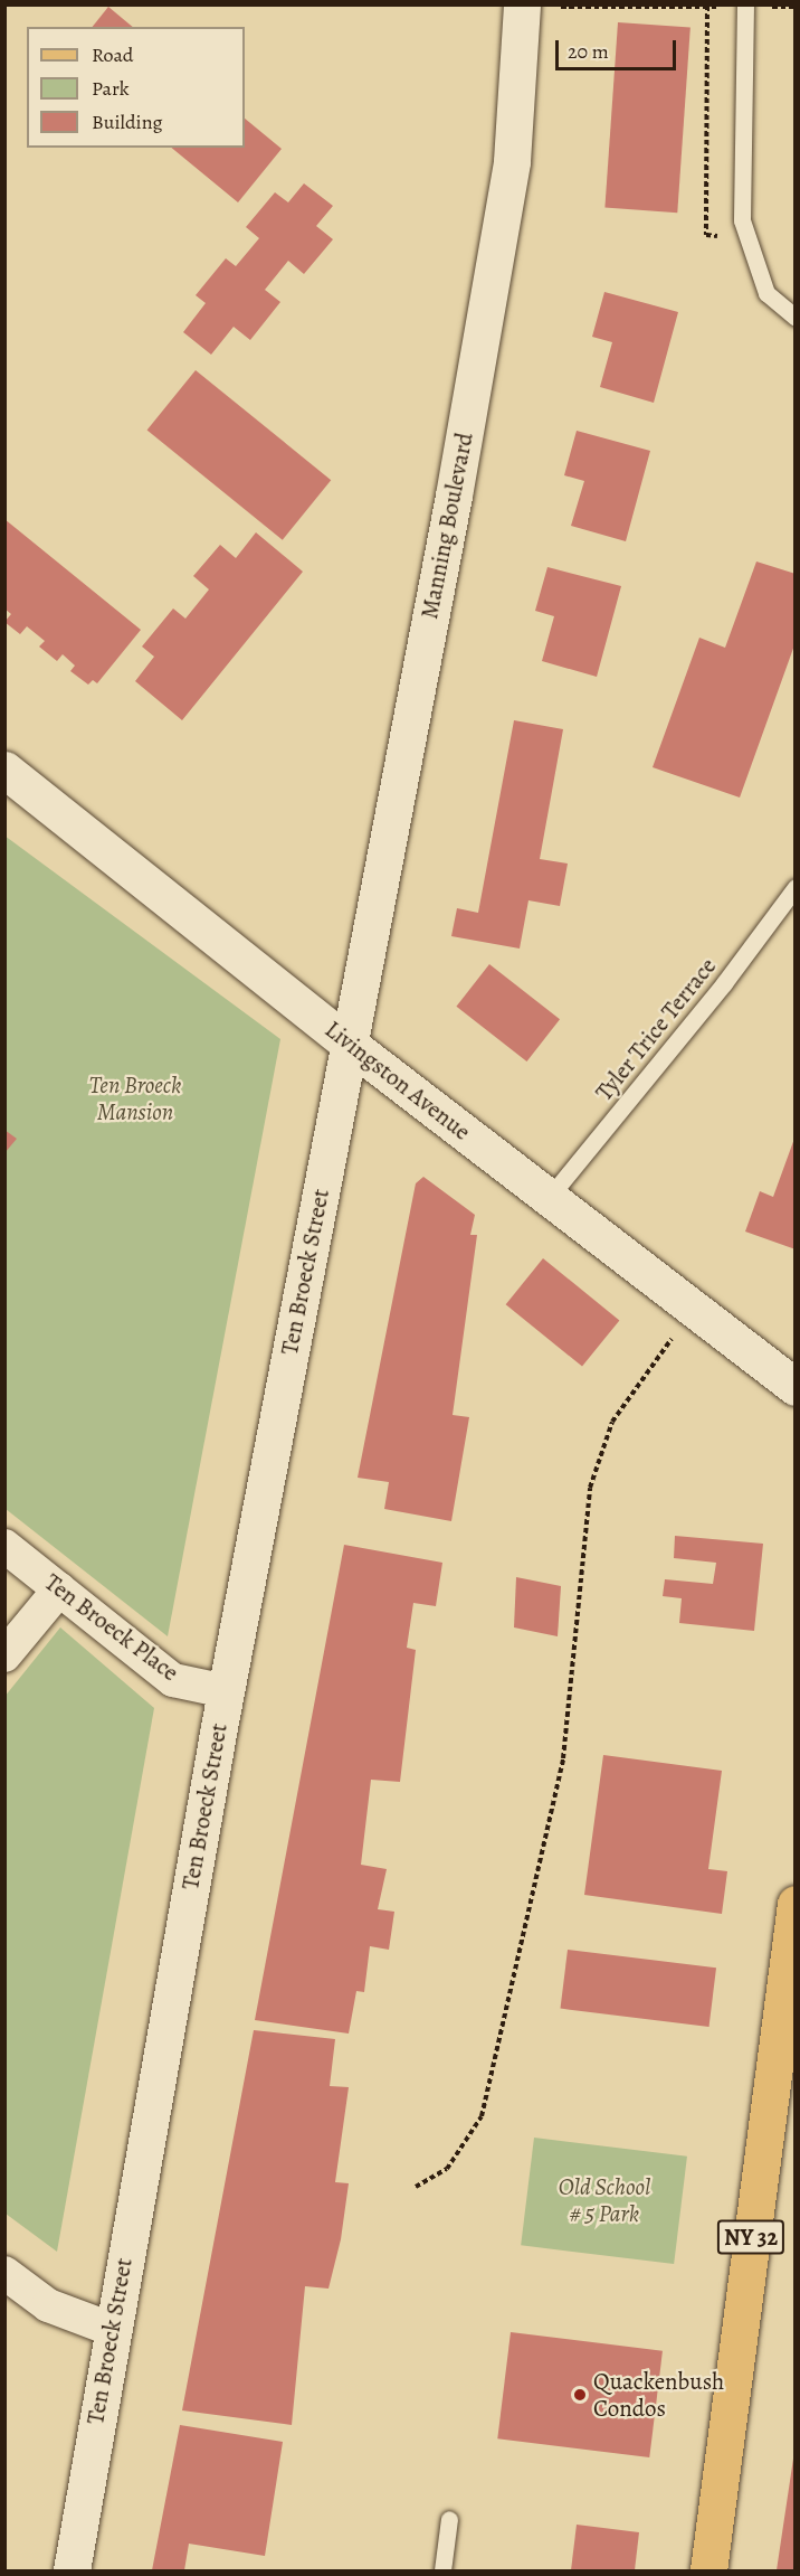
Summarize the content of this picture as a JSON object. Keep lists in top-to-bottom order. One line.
{"streets":{"main road":["NY 32"],"street":["Manning Boulevard","Livingston Avenue","Ten Broeck Street","Ten Broeck Place"],"lane":["Tyler Trice Terrace"]},"crossings":[["Manning Boulevard","Livingston Avenue"],["Manning Boulevard","Ten Broeck Street"],["Tyler Trice Terrace","Livingston Avenue"],["Livingston Avenue","Ten Broeck Street"],["Ten Broeck Street","Ten Broeck Place"]],"parks":["Ten Broeck Mansion","Old School # 5 Park"],"places":["Quackenbush Condos"],"legend":["Road","Park","Building"],"scale_bar":"20 m"}
